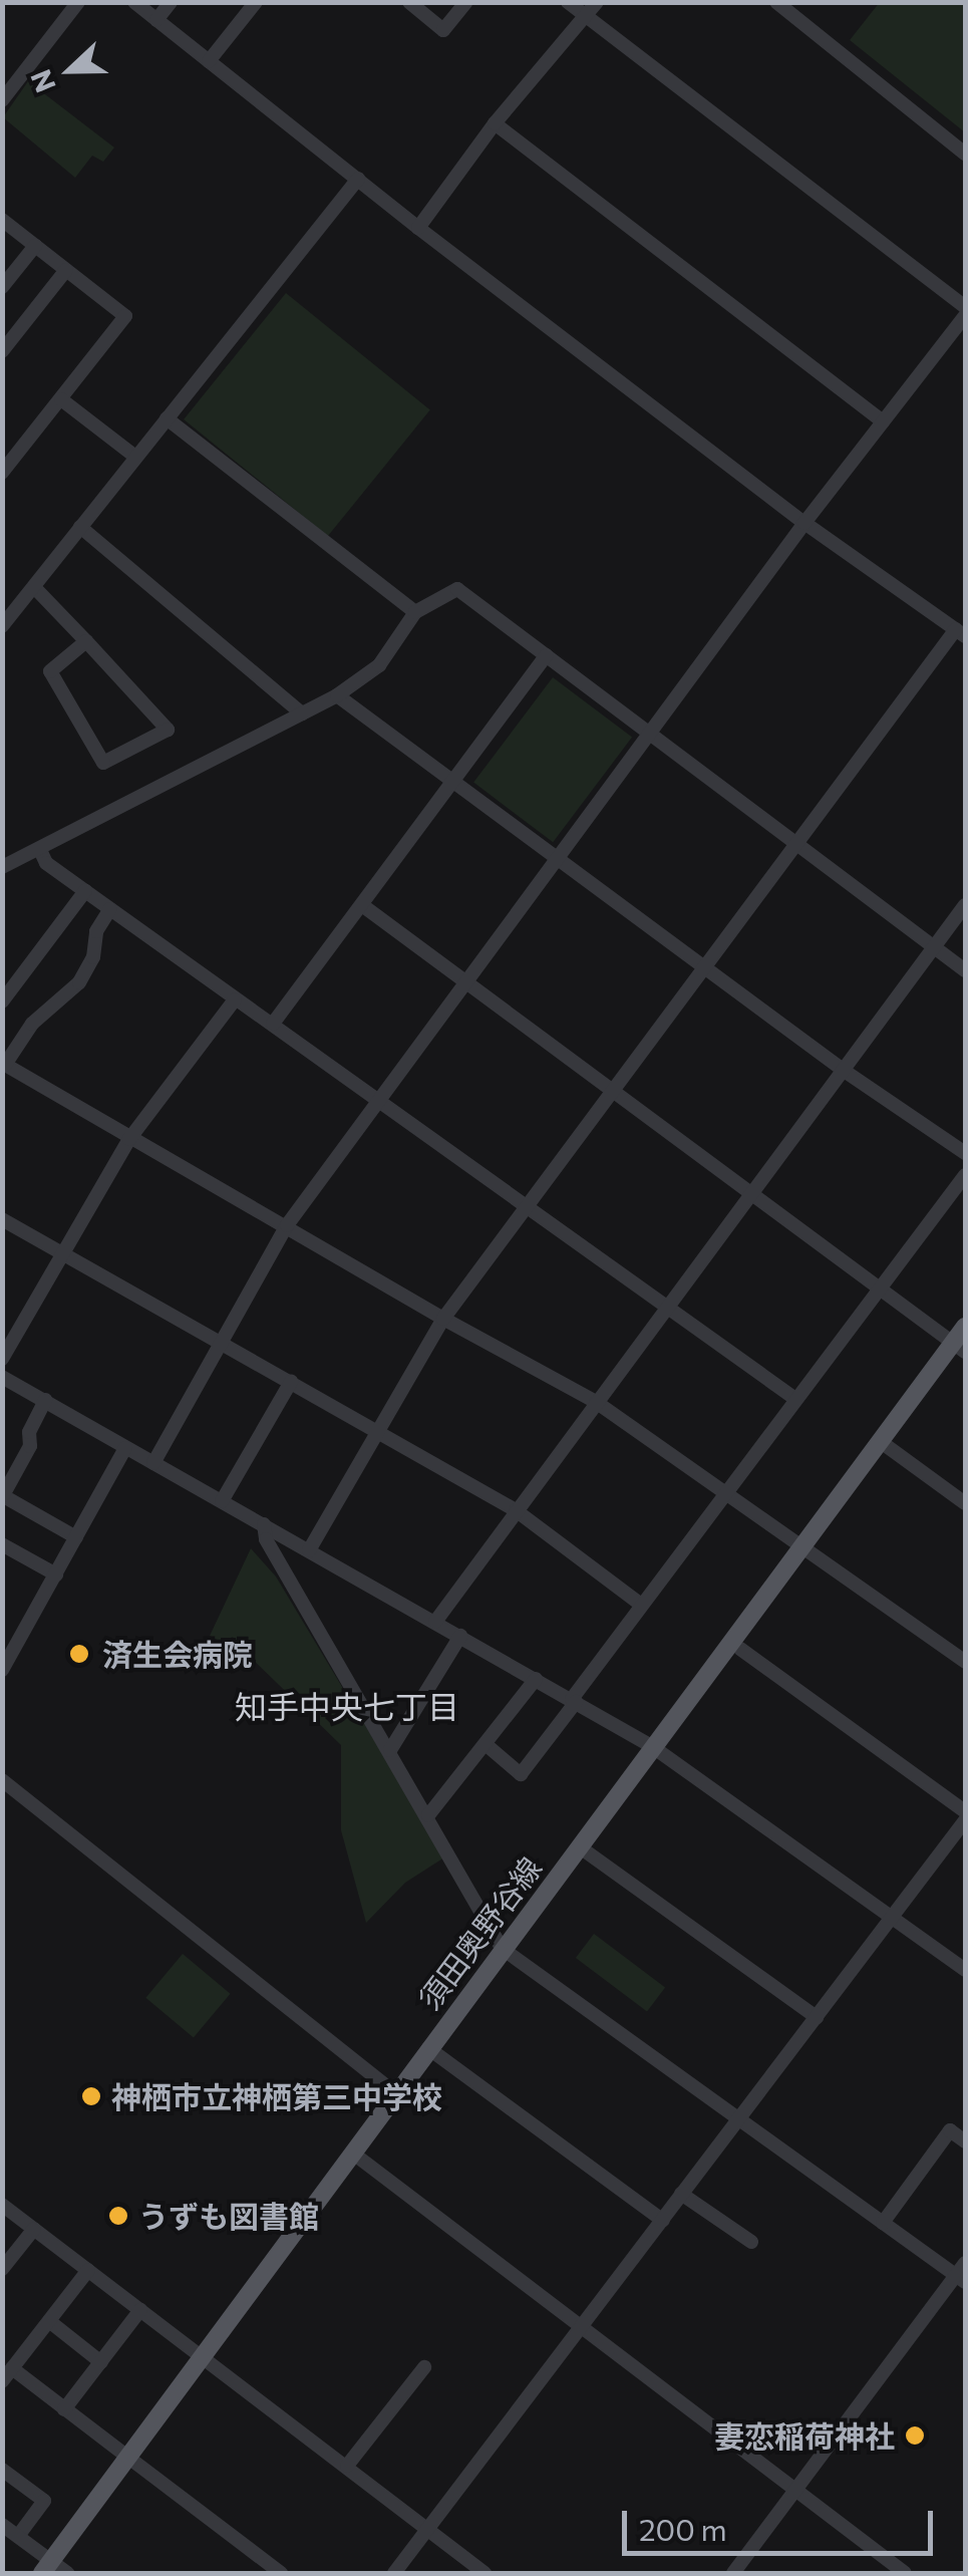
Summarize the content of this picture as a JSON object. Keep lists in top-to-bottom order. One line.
{"streets":{"main road":["須田奥野谷線"]},"districts":["知手中央七丁目"],"places":["済生会病院","神栖市立神栖第三中学校","うずも図書館","妻恋稲荷神社"],"scale_bar":"200 m","north":"left"}
